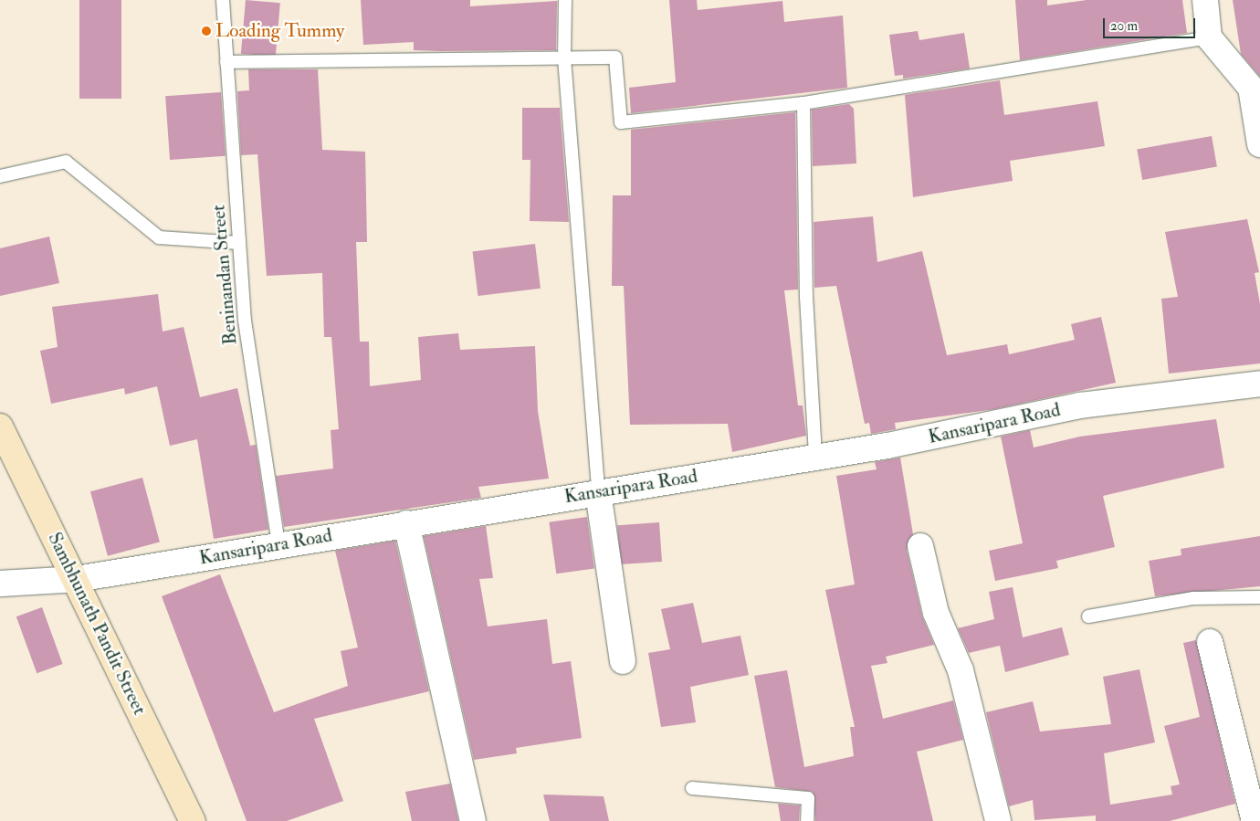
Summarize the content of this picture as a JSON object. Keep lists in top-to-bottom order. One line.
{"streets":{"street":["Kansaripara Road","Sambhunath Pandit Street"],"lane":["Beninandan Street"]},"crossings":[["Beninandan Street","Kansaripara Road"],["Kansaripara Road","Sambhunath Pandit Street"]],"places":["Loading Tummy"],"scale_bar":"20 m"}
